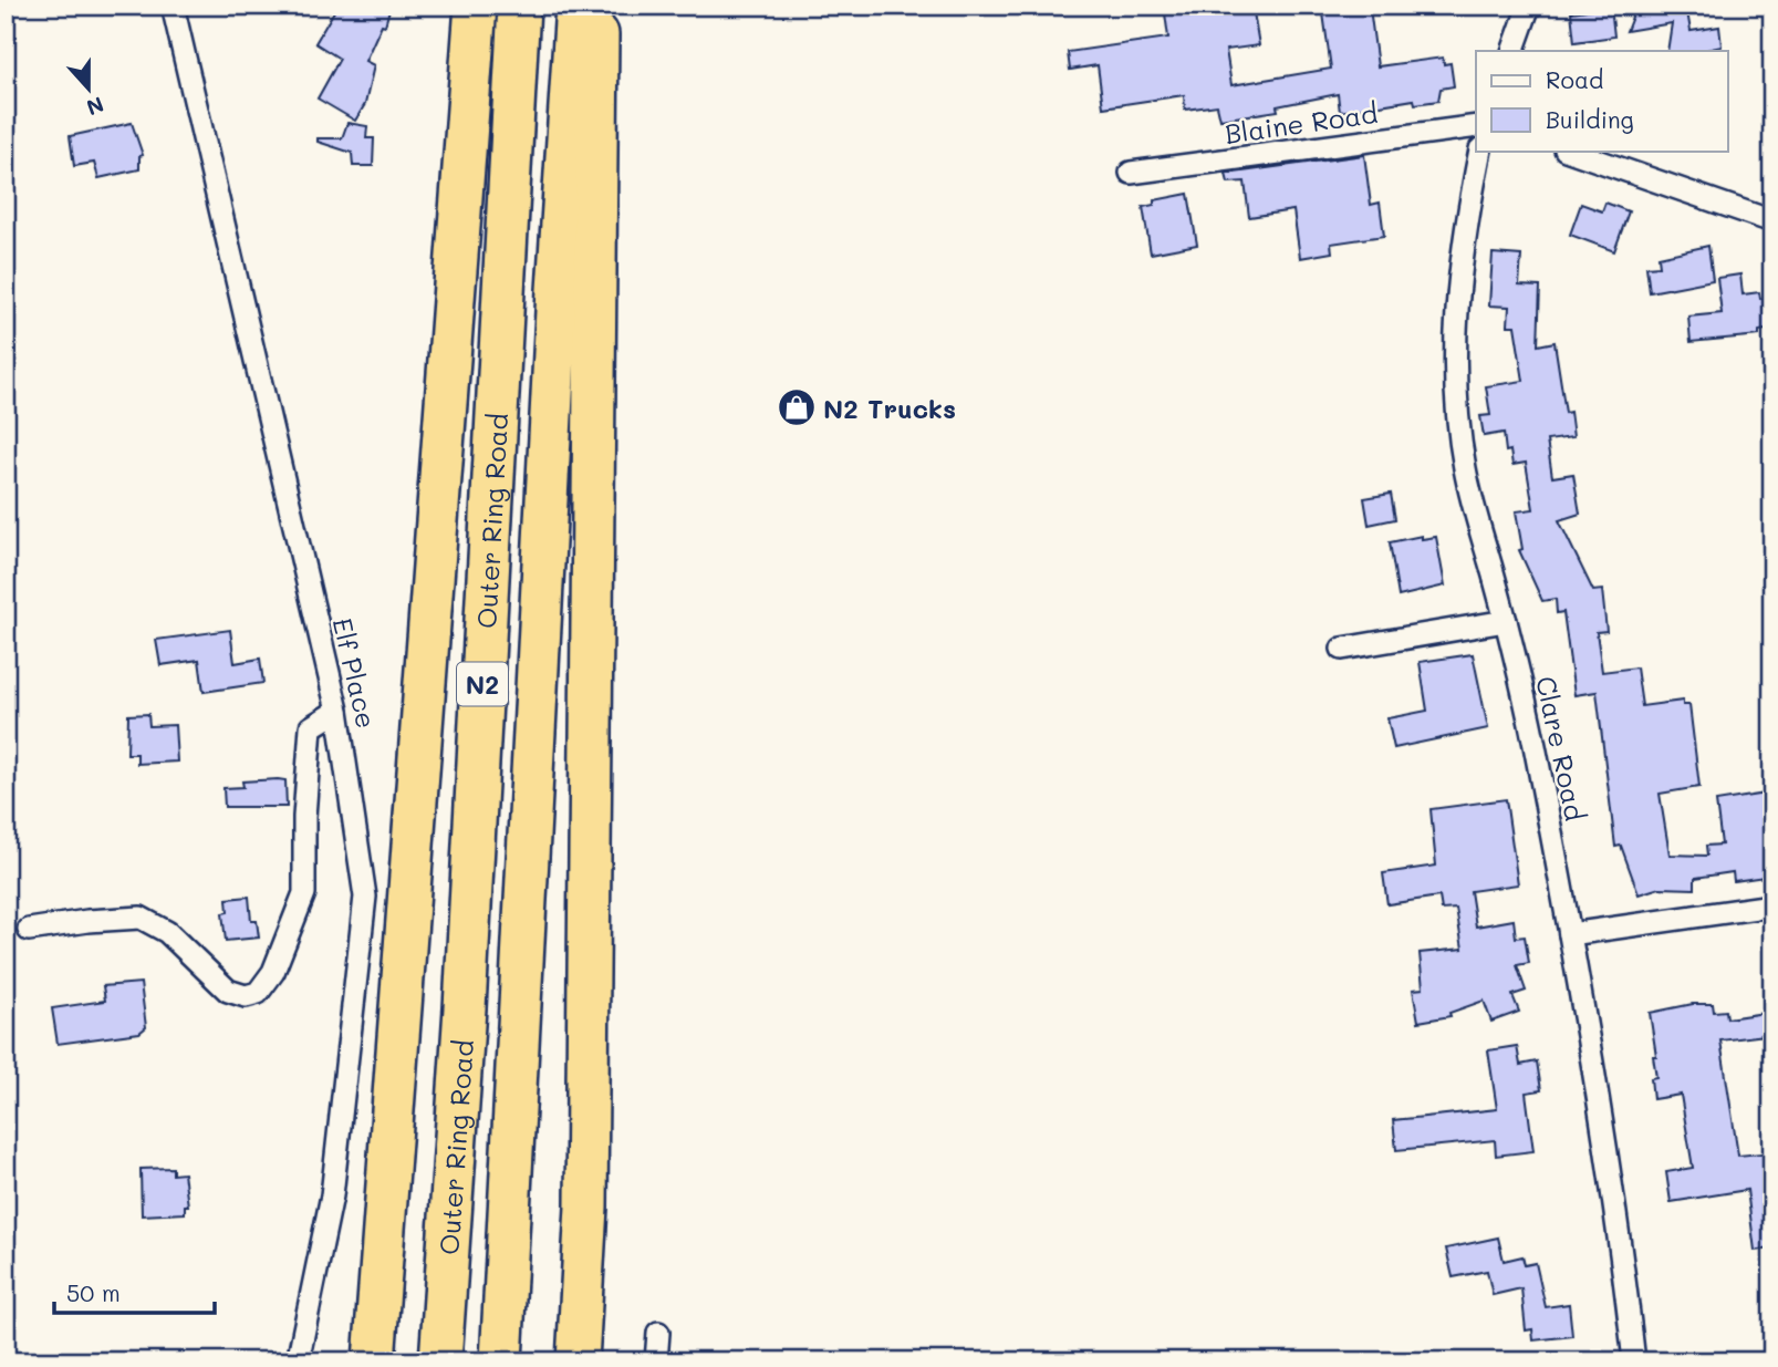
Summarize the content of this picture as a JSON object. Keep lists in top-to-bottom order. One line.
{"streets":{"highway":["Outer Ring Road","N2"],"street":["Blaine Road","Elf Place","Clare Road"]},"places":{"shop":["N2 Trucks"]},"legend":["Road","Building"],"scale_bar":"50 m","north":"bottom"}
